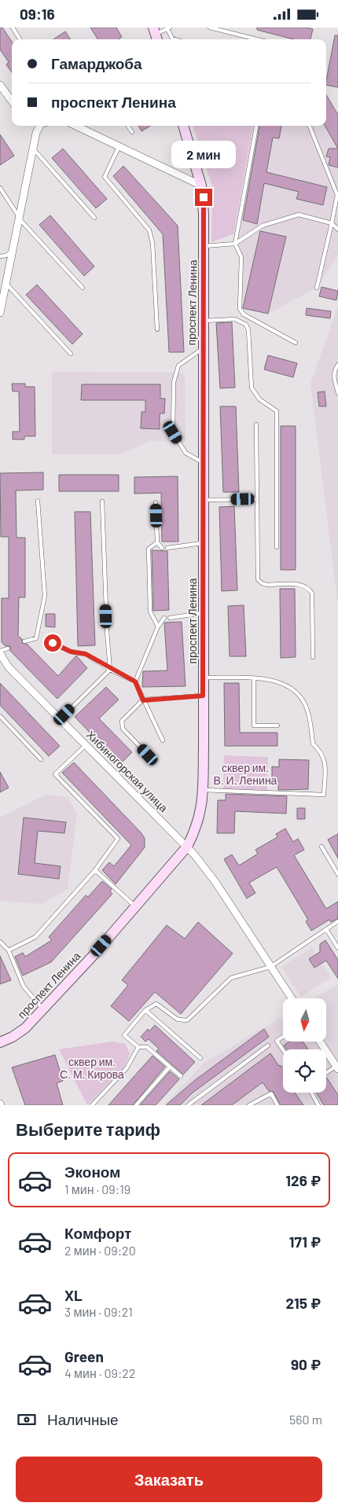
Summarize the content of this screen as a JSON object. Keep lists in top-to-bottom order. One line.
{"streets":{"main road":["проспект Ленина"],"street":["Хибиногорская улица"]},"crossings":[["проспект Ленина","Хибиногорская улица"]],"parks":["сквер им. В. И. Ленина","сквер им. С. М. Кирова"],"north":"bottom","page":{"status":"09:16","banner":["Гамарджоба","проспект Ленина"],"bubble":"2 мин","heading":"Выберите тариф","list":[{"name":"Эконом","note":"1 мин · 09:19","value":"126 ₽"},{"name":"Комфорт","note":"2 мин · 09:20","value":"171 ₽"},{"name":"XL","note":"3 мин · 09:21","value":"215 ₽"},{"name":"Green","note":"4 мин · 09:22","value":"90 ₽"}],"pay":["Наличные","560 m"],"buttons":"Заказать"}}
